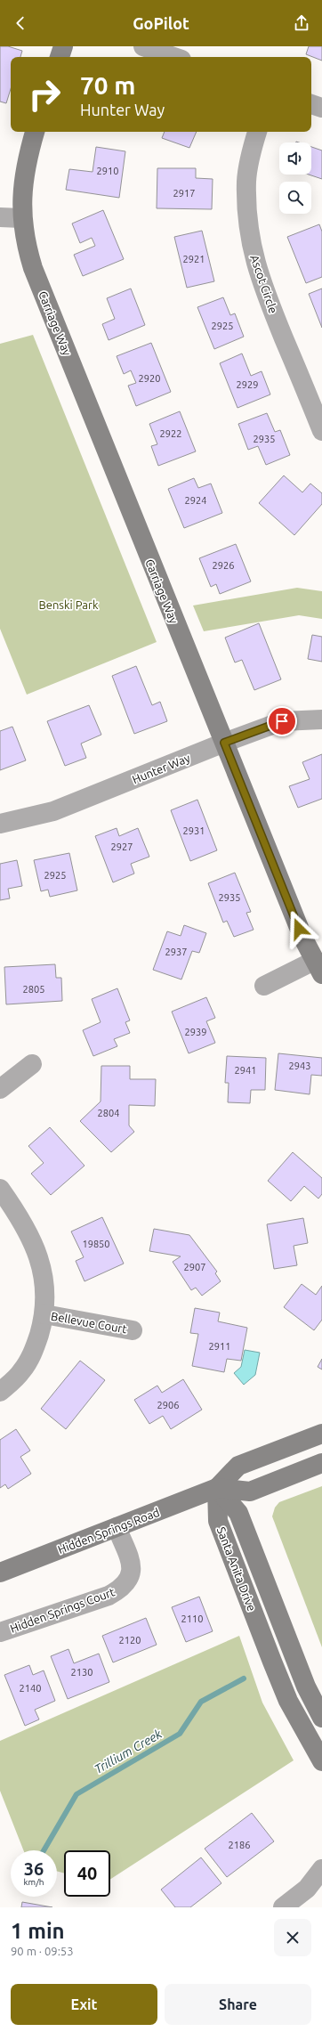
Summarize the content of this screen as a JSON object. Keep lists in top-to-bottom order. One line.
{"streets":{"main road":["Carriage Way","Hidden Springs Road","Santa Anita Drive"],"street":["Ascot Circle","Hunter Way","Bellevue Court","Hidden Springs Court"]},"crossings":[["Carriage Way","Hunter Way"],["Hidden Springs Road","Santa Anita Drive"],["Hidden Springs Road","Hidden Springs Court"]],"water":["Trillium Creek"],"parks":["Benski Park"],"house_numbers":["2910","2917","2921","2925","2920","2929","2922","2935","2924","2926","2931","2927","2925","2935","2937","2805","2939","2943","2941","2804","19850","2907","2911","2906","2110","2120","2130","2140","2186"],"page":{"header":"GoPilot","turn":["70 m","Hunter Way"],"speed":"36 km/h","limit":"40","heading":["1 min","90 m · 09:53"],"buttons":["Exit","Share"]}}
